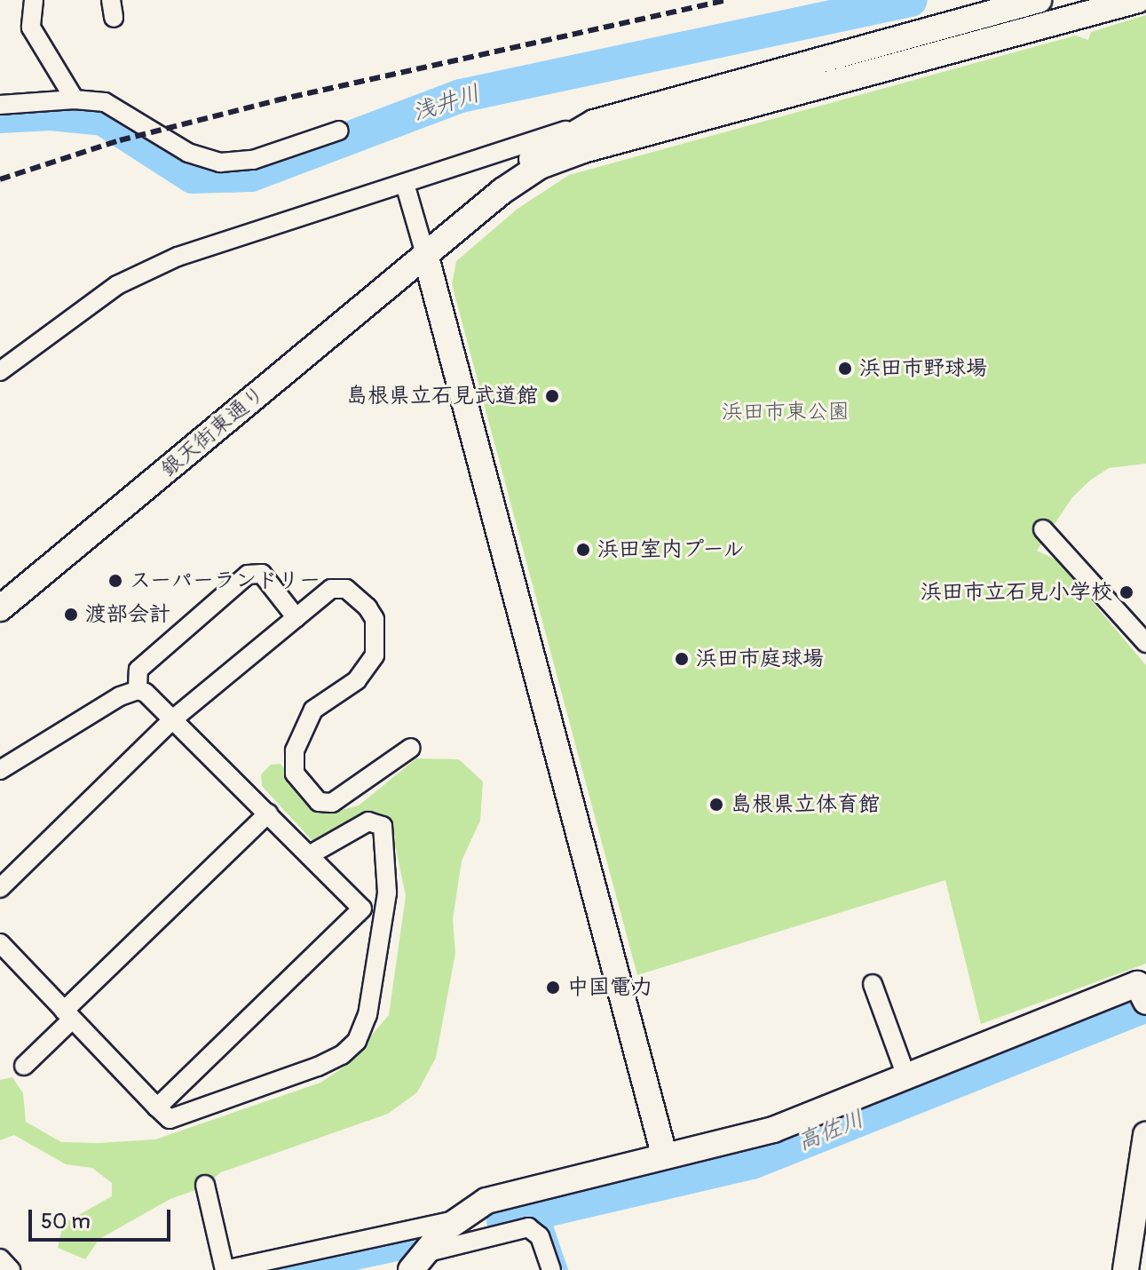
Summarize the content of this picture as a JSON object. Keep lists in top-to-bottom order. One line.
{"streets":{"street":["銀天街東通り"]},"water":["浅井川","高佐川"],"parks":["浜田市東公園"],"places":["浜田市野球場","島根県立石見武道館","浜田室内プール","スーパーランドリー","浜田市立石見小学校","渡部会計","浜田市庭球場","島根県立体育館","中国電力"],"scale_bar":"50 m"}
